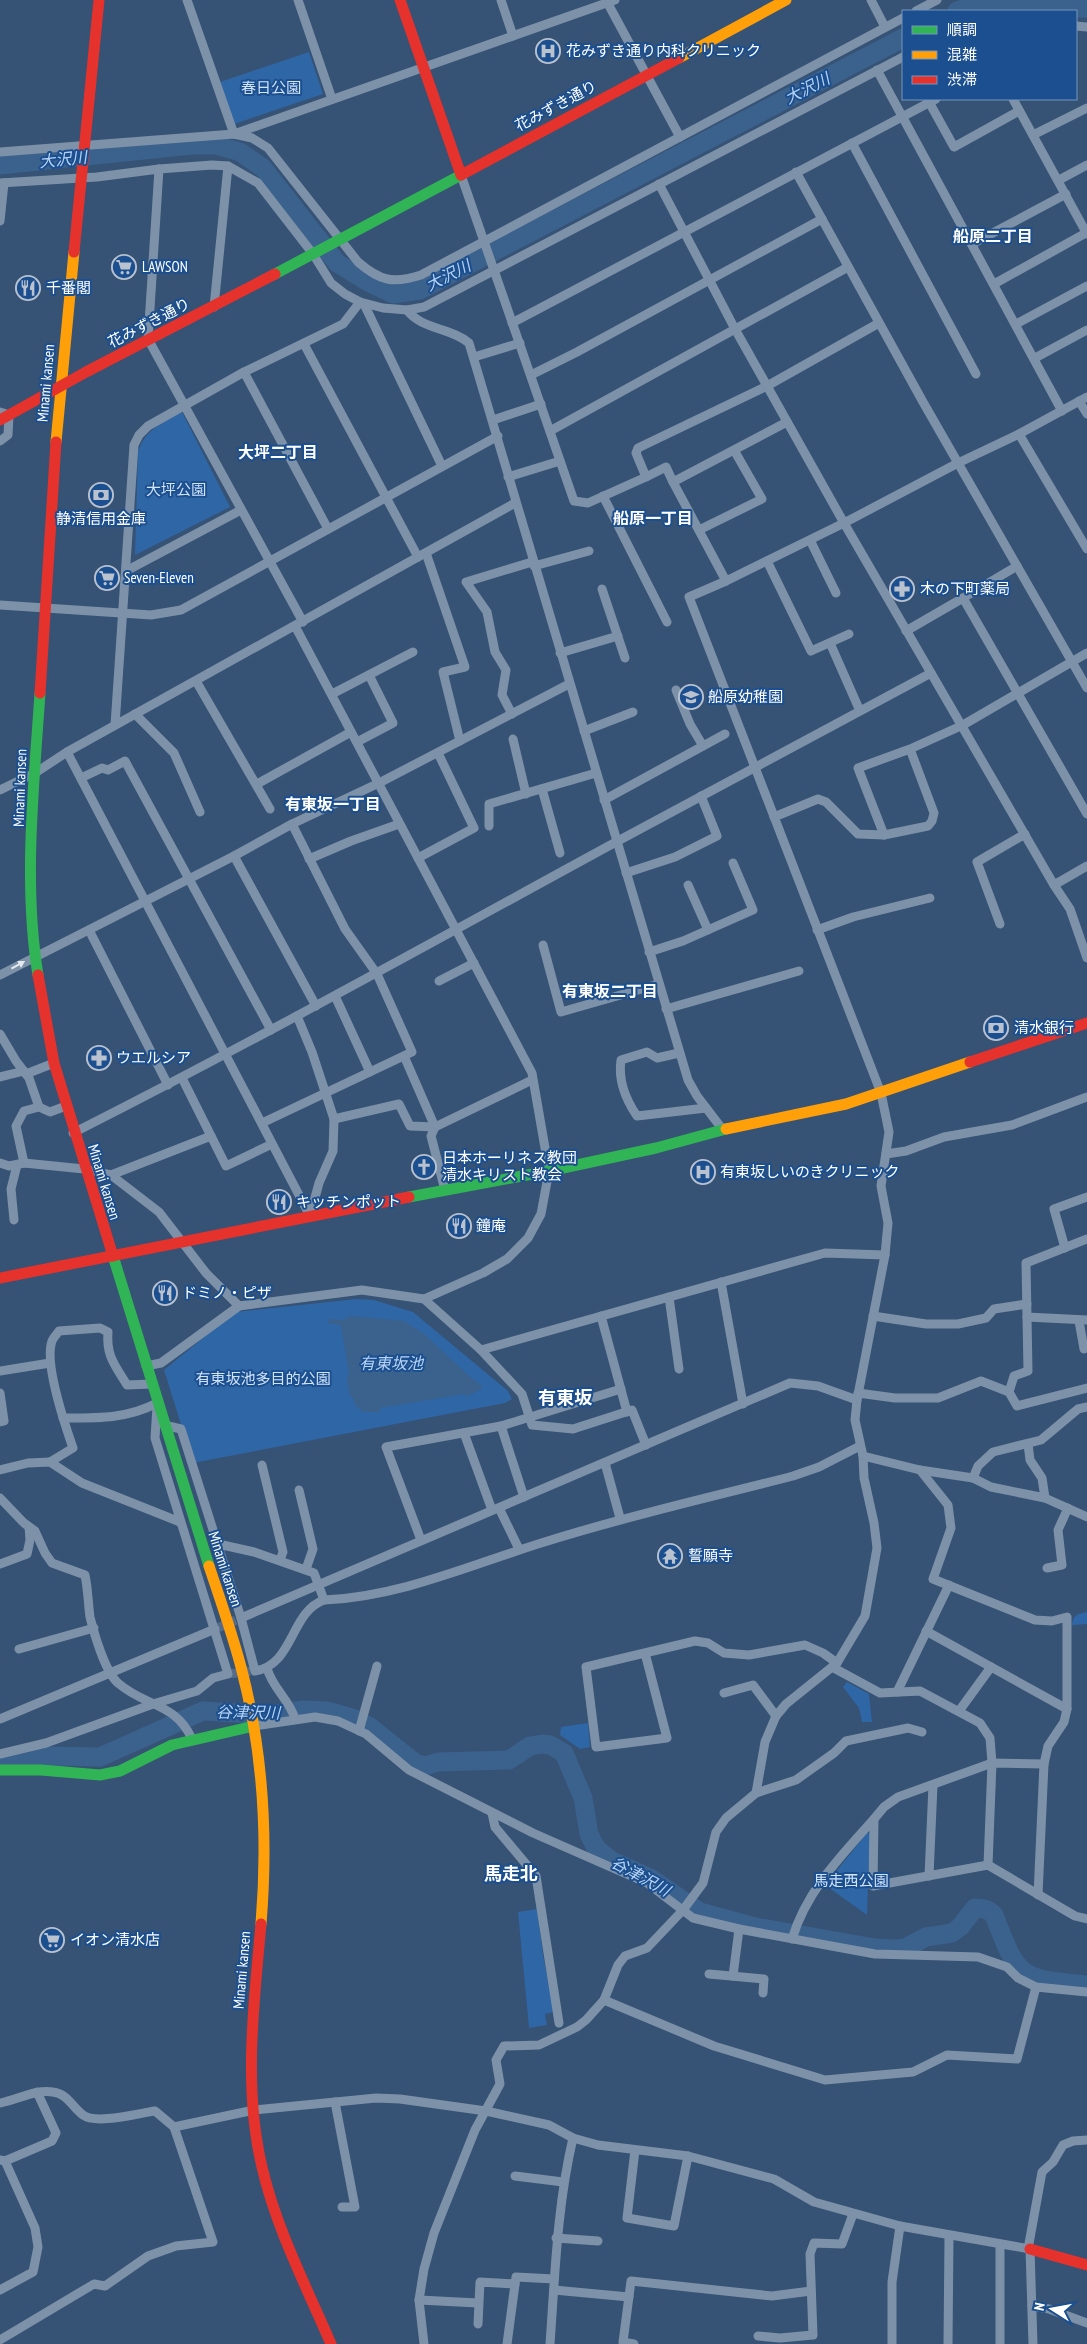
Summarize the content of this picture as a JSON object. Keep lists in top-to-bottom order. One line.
{"streets":{"street":["花みずき通り","Minami kansen"]},"crossings":[["花みずき通り","Minami kansen"]],"districts":["船原二丁目","大坪二丁目","船原一丁目","有東坂一丁目","有東坂二丁目","有東坂","馬走北"],"water":["大沢川","有東坂池","谷津沢川"],"parks":["春日公園","大坪公園","有東坂池多目的公園","馬走西公園"],"places":{"hospital":["花みずき通り内科クリニック","有東坂しいのきクリニック"],"supermarket":["LAWSON","Seven-Eleven","イオン清水店"],"restaurant":["千番閣","キッチンポット","鐘庵","ドミノ・ピザ"],"bank":["静清信用金庫","清水銀行"],"pharmacy":["木の下町薬局","ウエルシア"],"school or university":["船原幼稚園"],"church":["日本ホーリネス教団 清水キリスト教会"],"temple":["誓願寺"]},"legend":["順調","混雑","渋滞"],"north":"left"}
